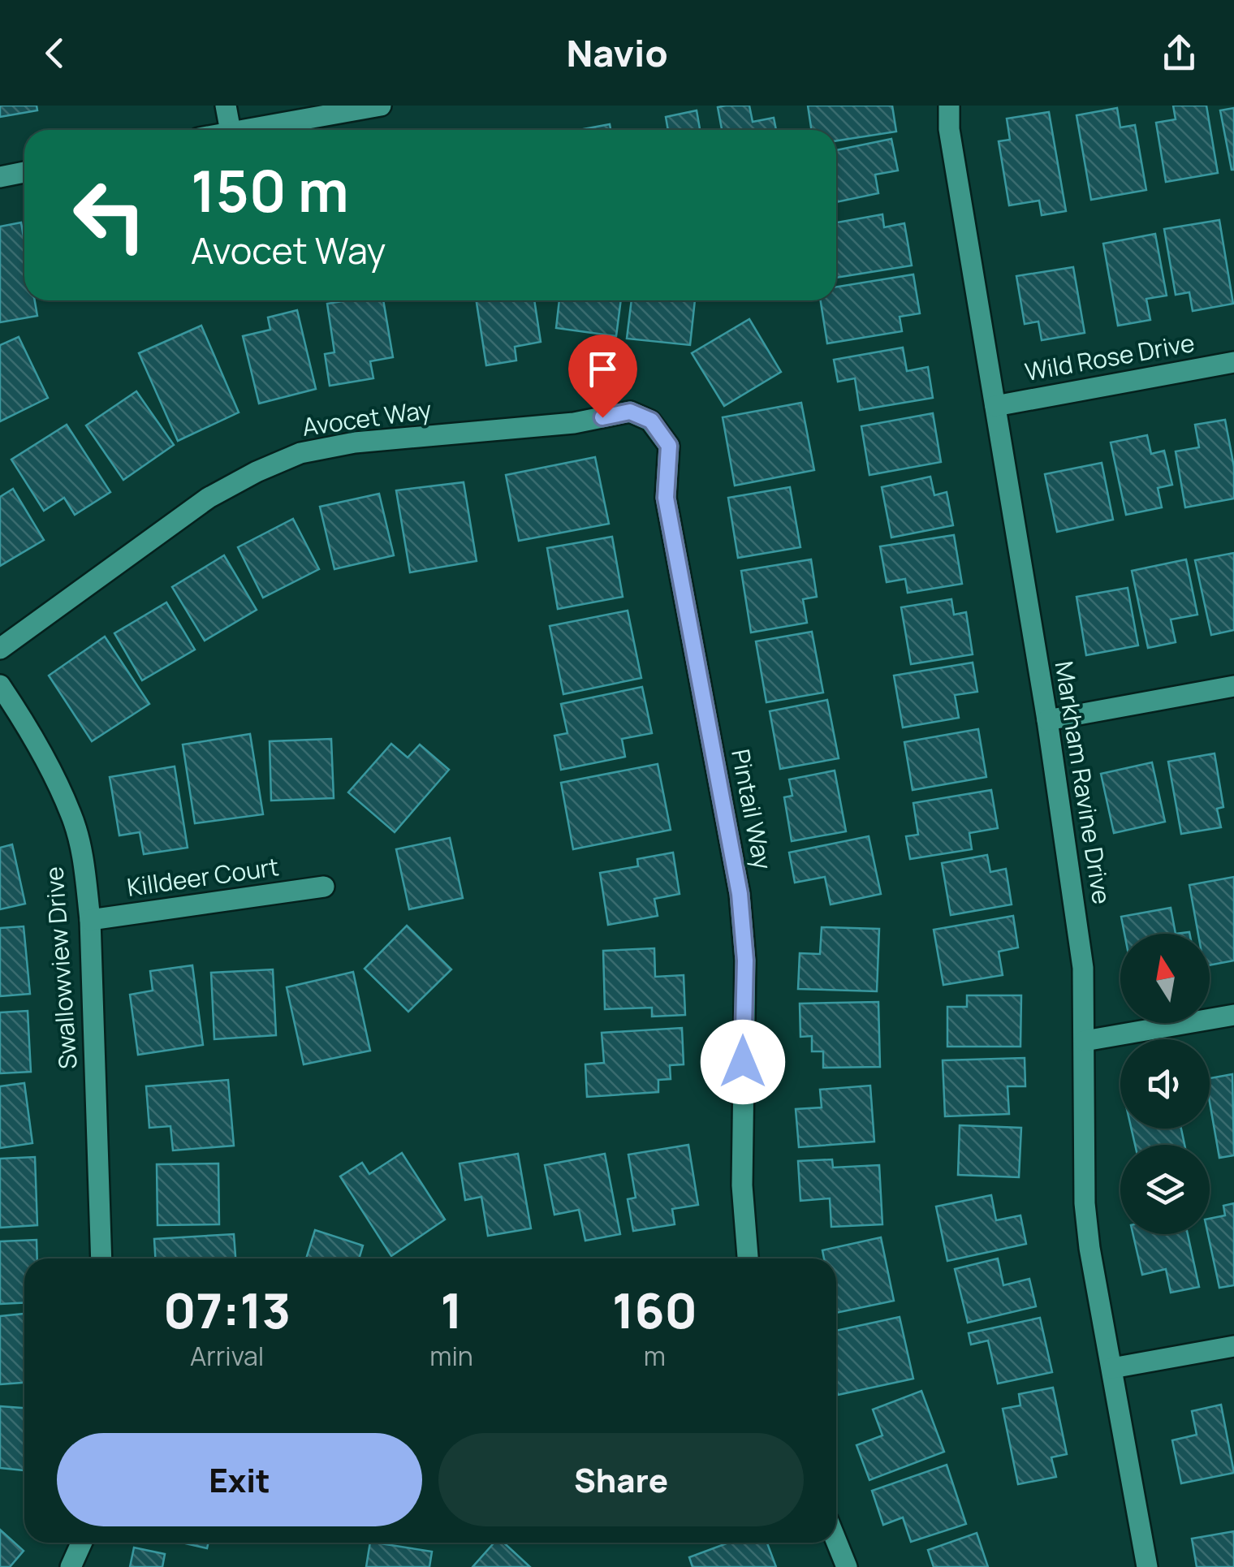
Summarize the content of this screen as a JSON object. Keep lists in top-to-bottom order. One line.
{"streets":{"street":["Wild Rose Drive","Avocet Way","Markham Ravine Drive","Pintail Way","Killdeer Court","Swallowview Drive"]},"crossings":[["Wild Rose Drive","Markham Ravine Drive"],["Avocet Way","Pintail Way"],["Killdeer Court","Swallowview Drive"]],"north":"top","page":{"header":"Navio","turn":["150 m","Avocet Way"],"eta":["07:13","Arrival","1","min","160","m"],"buttons":["Exit","Share"]}}
